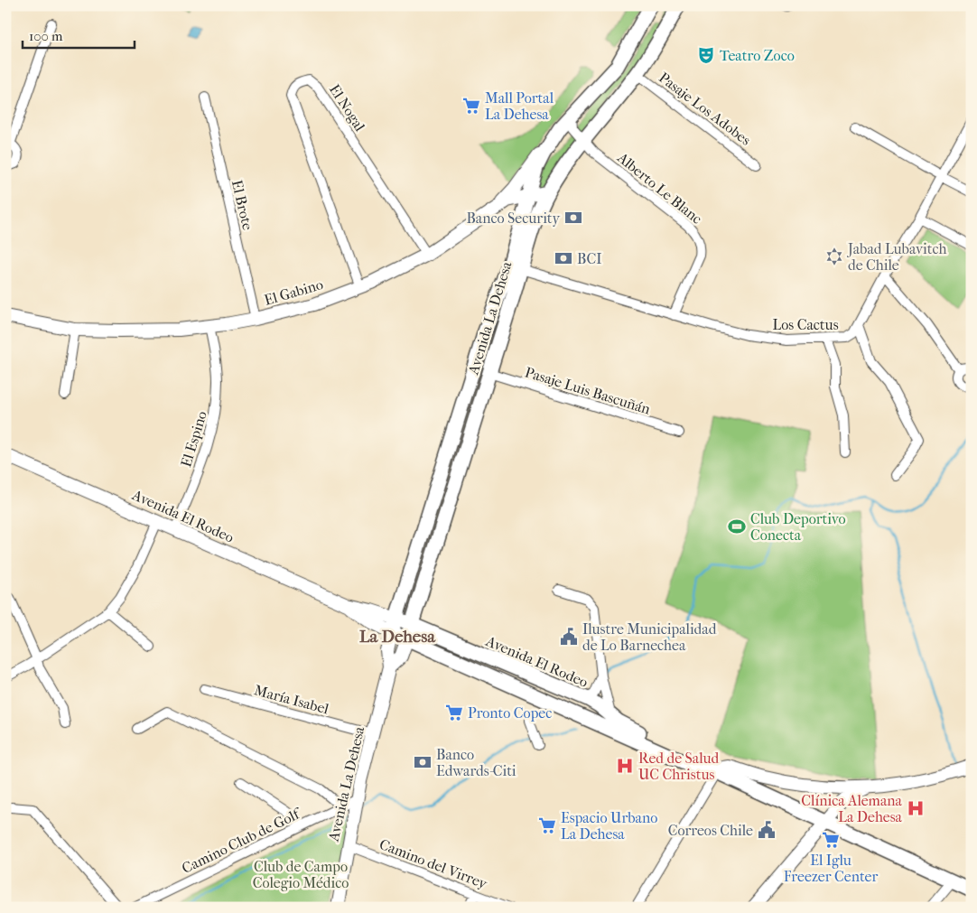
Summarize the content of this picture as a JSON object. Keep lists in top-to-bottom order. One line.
{"streets":{"main road":["El Gabino","Avenida La Dehesa","Avenida El Rodeo"],"street":["El Nogal","Pasaje Los Adobes","Alberto Le Blanc","El Brote","Los Cactus","Pasaje Luis Bascuñán","El Espino","María Isabel","Camino Club de Golf","Camino del Virrey"]},"crossings":[["El Nogal","El Gabino"],["Pasaje Los Adobes","Avenida La Dehesa"],["Alberto Le Blanc","Avenida La Dehesa"],["Alberto Le Blanc","Los Cactus"],["El Brote","El Gabino"],["El Gabino","Avenida La Dehesa"],["El Gabino","El Espino"],["Avenida La Dehesa","Los Cactus"],["Avenida La Dehesa","Pasaje Luis Bascuñán"],["Avenida La Dehesa","Avenida El Rodeo"],["Avenida La Dehesa","María Isabel"],["Avenida La Dehesa","Camino Club de Golf"],["Avenida La Dehesa","Camino del Virrey"],["El Espino","Avenida El Rodeo"]],"districts":["La Dehesa"],"parks":["Club de Campo Colegio Médico"],"places":{"theatre":["Teatro Zoco"],"supermarket":["Mall Portal La Dehesa","Pronto Copec","Espacio Urbano La Dehesa","El Iglu Freezer Center"],"bank":["Banco Security","BCI","Banco Edwards-Citi"],"synagogue":["Jabad Lubavitch de Chile"],"sports":["Club Deportivo Conecta"],"public building":["Ilustre Municipalidad de Lo Barnechea","Correos Chile"],"hospital":["Red de Salud UC Christus","Clínica Alemana La Dehesa"]},"scale_bar":"100 m"}
